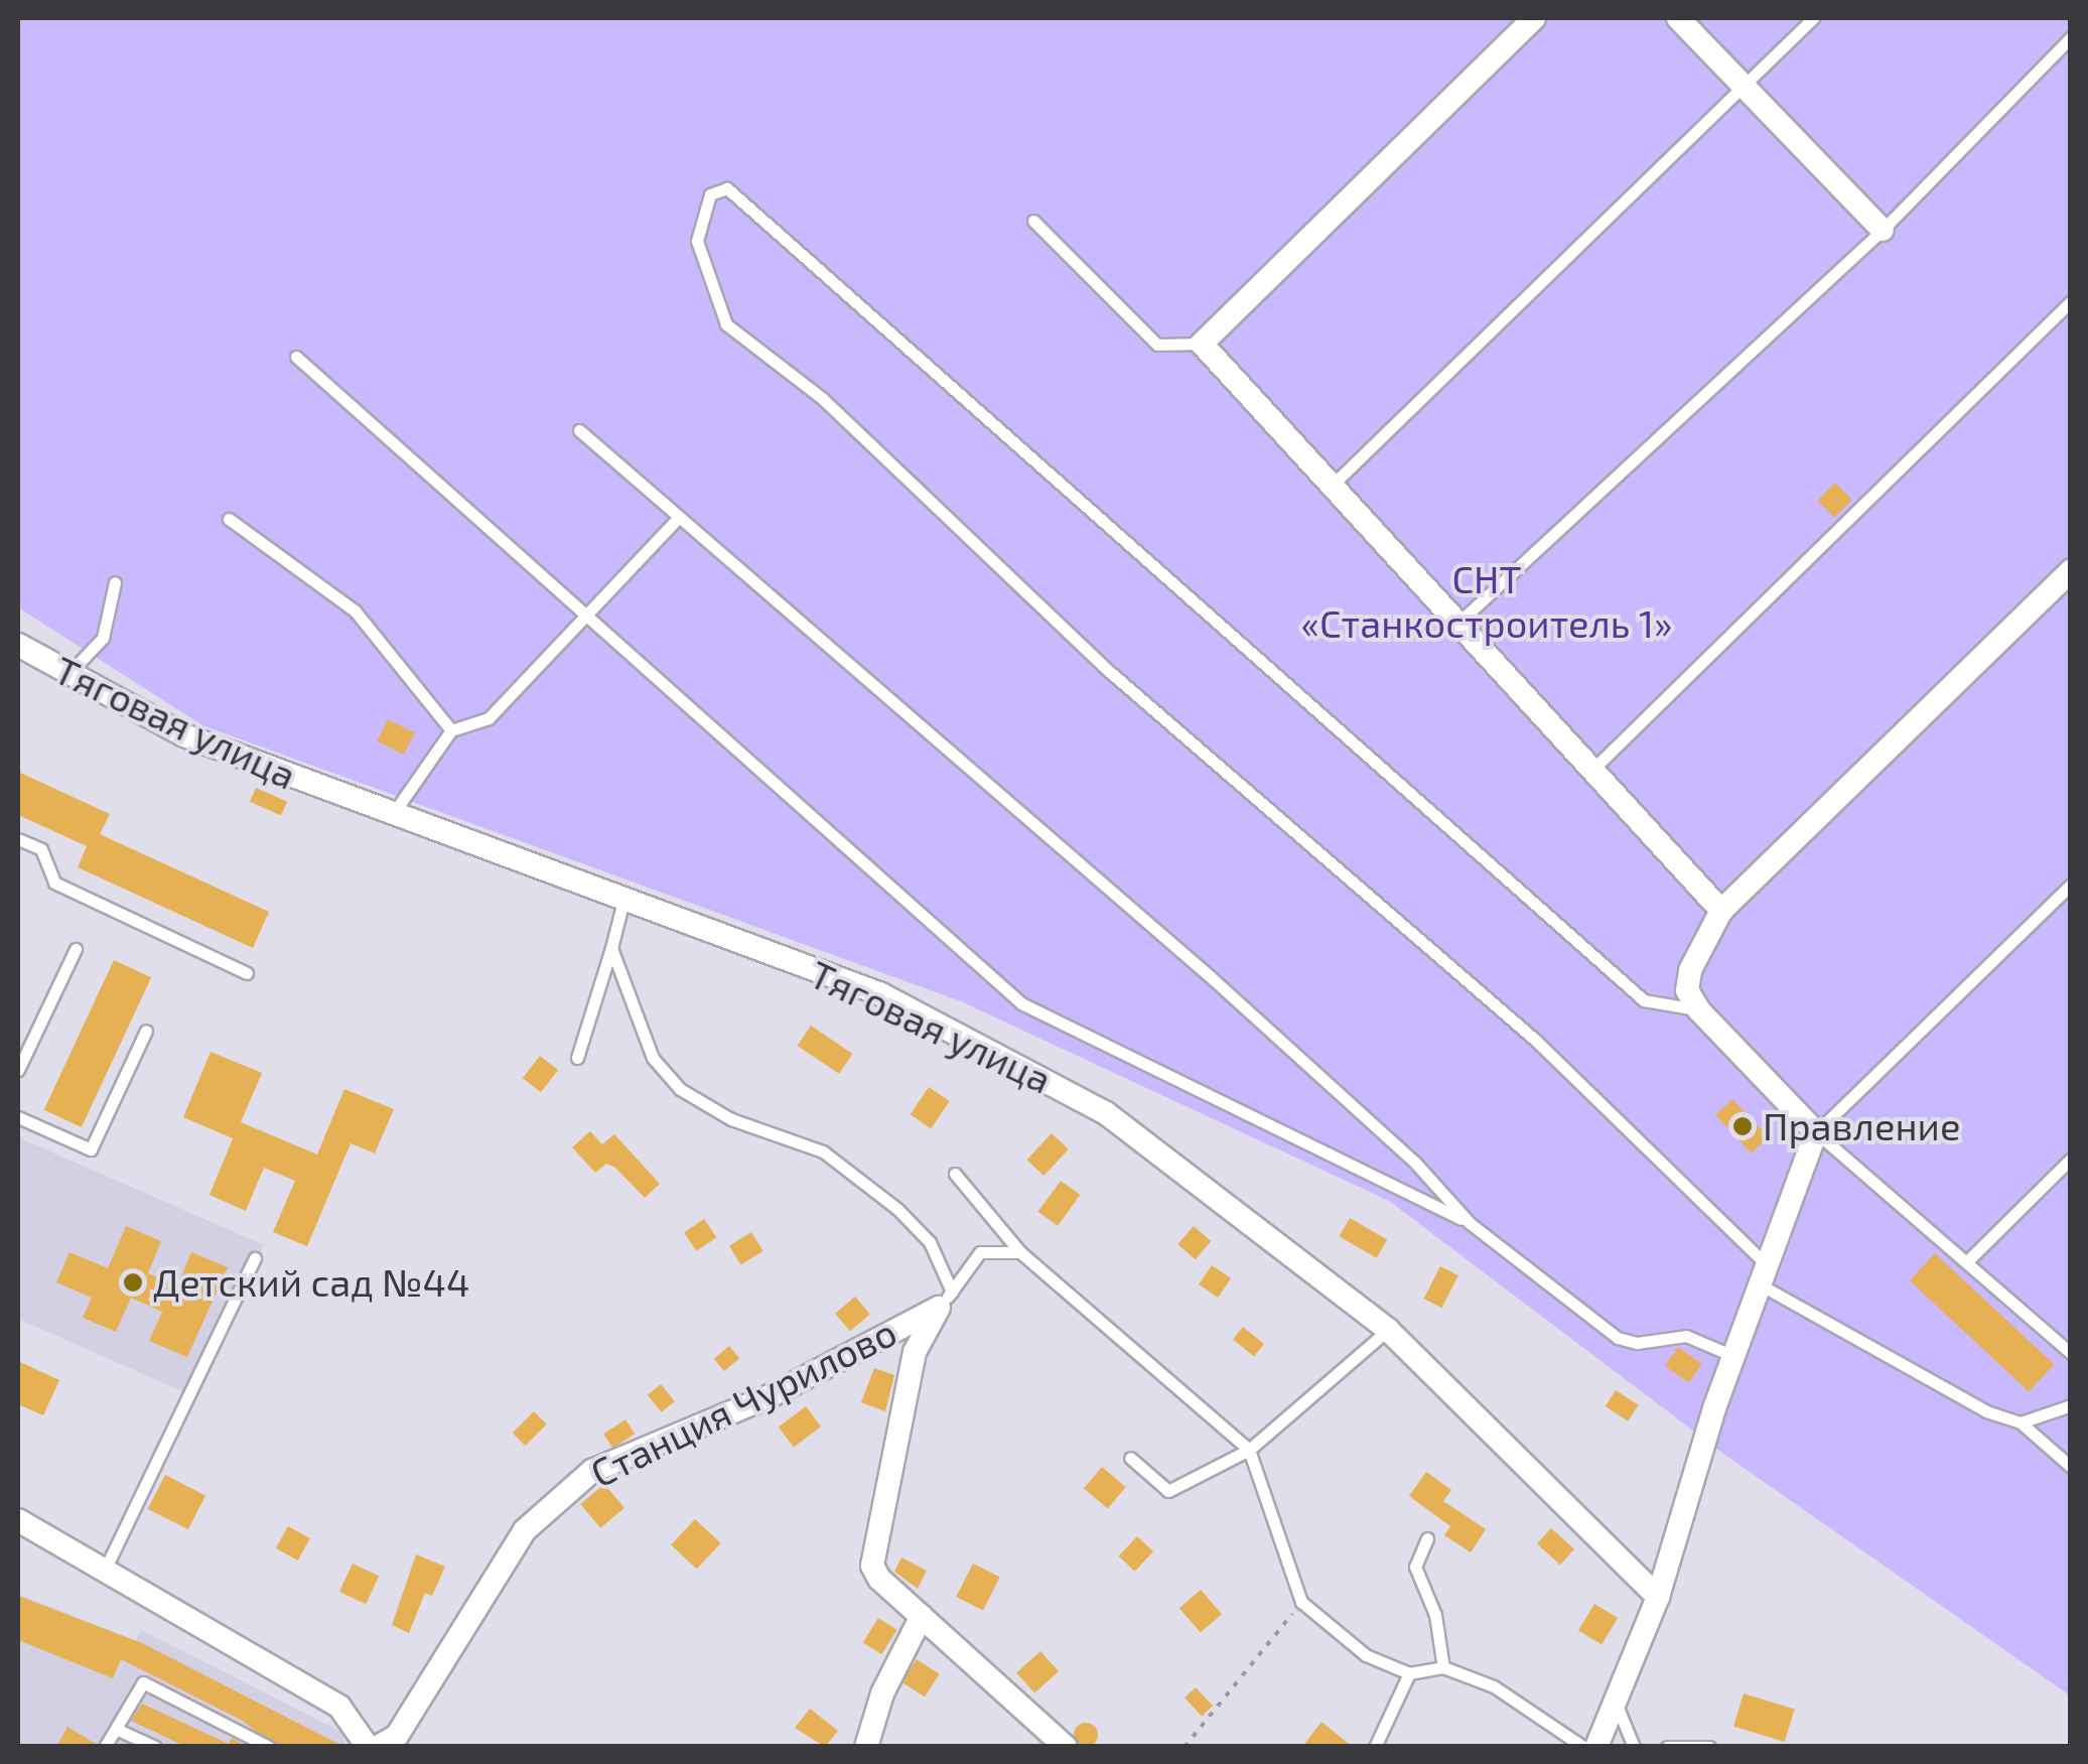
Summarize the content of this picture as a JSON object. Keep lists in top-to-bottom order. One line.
{"streets":{"street":["Тяговая улица","Станция Чурилово"]},"parks":["СНТ «Станкостроитель 1»"],"places":["Правление","Детский сад №44"]}
